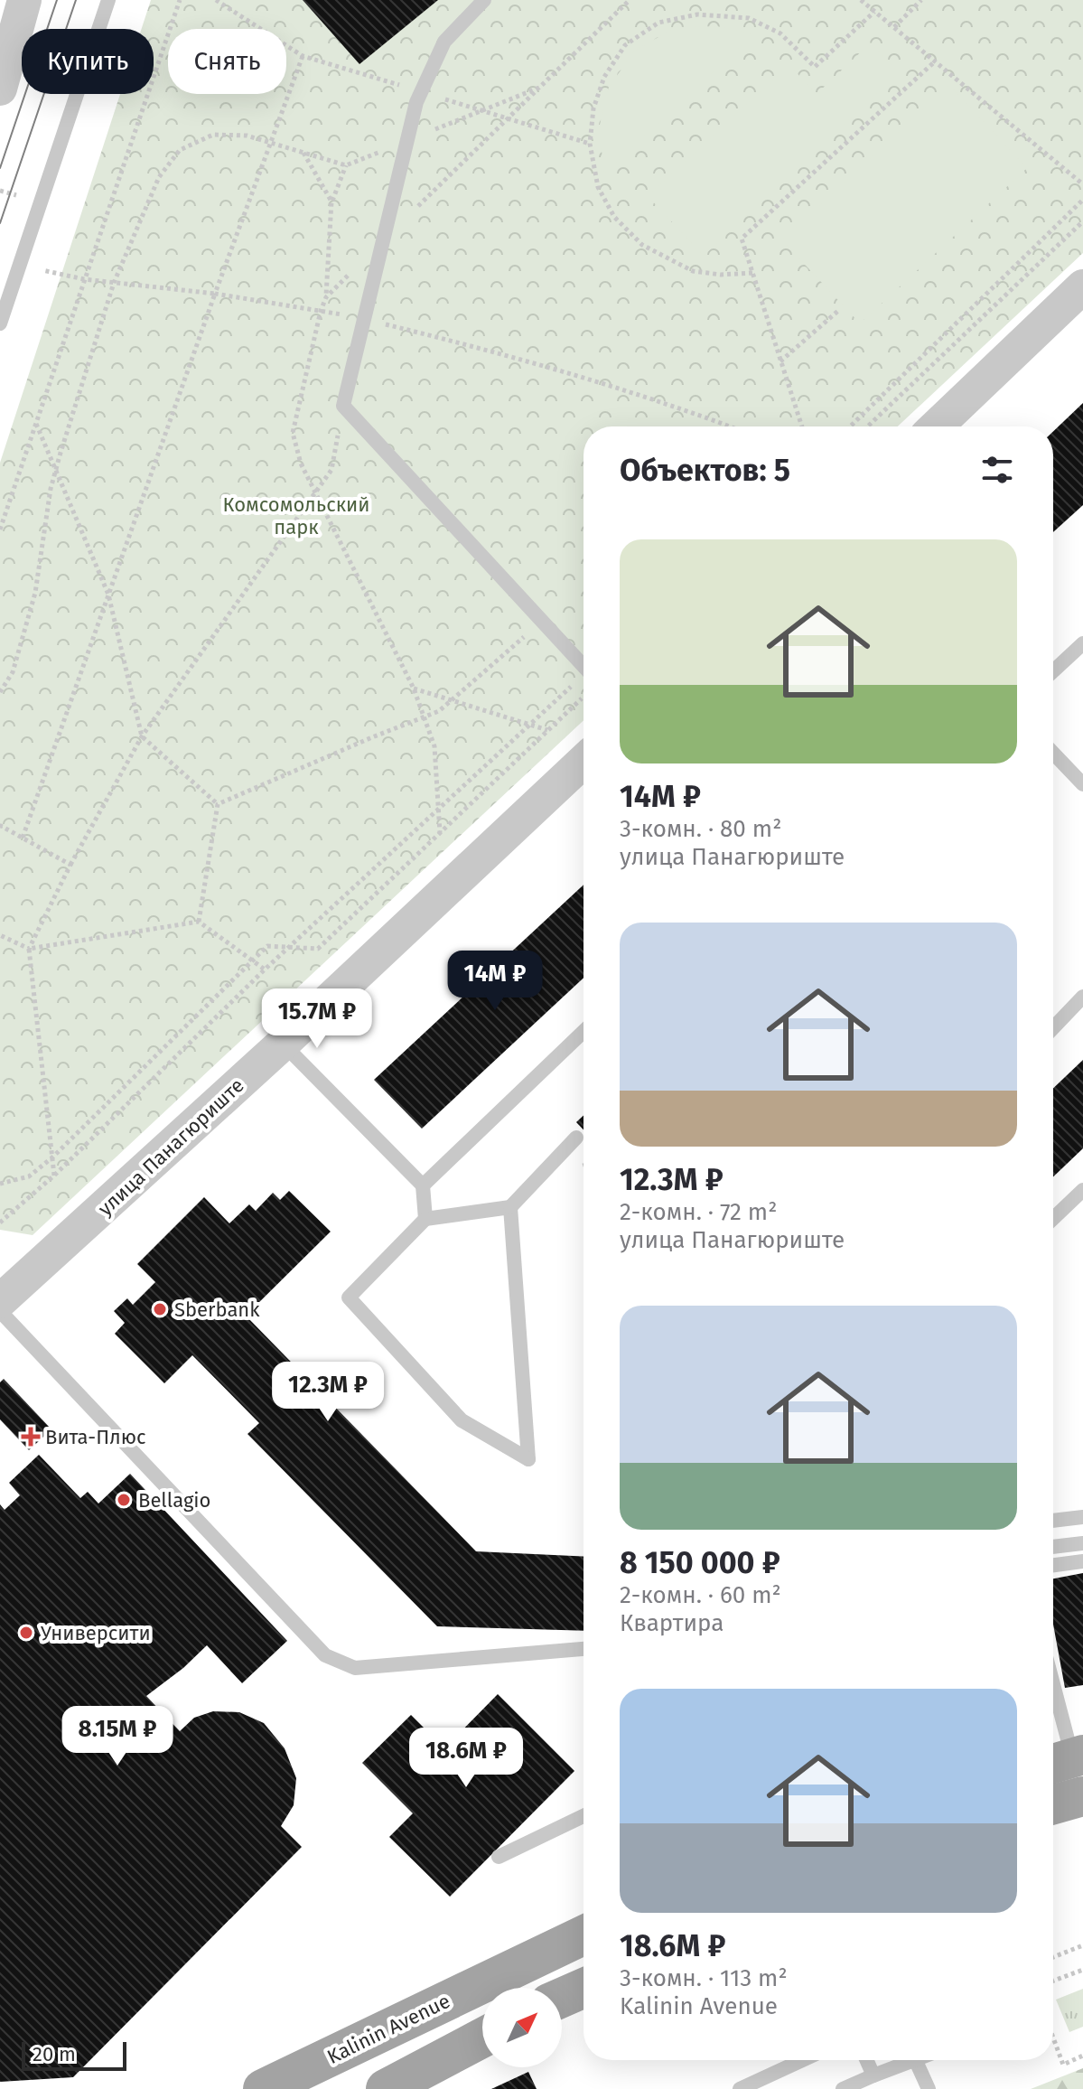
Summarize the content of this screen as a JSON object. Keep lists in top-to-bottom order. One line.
{"streets":{"main road":["Kalinin Avenue"],"street":["улица Панагюриште"]},"parks":["Комсомольский парк"],"places":{"other":["Sberbank","Bellagio","Университи"],"health":["Вита-Плюс"]},"scale_bar":"20 m","north":"top right","page":{"chip":["Купить","Снять"],"heading":"Объектов: 5","list":[{"name":"14M ₽","note":"3-комн. · 80 m² · улица Панагюриште"},{"name":"12.3M ₽","note":"2-комн. · 72 m² · улица Панагюриште"},{"name":"8 150 000 ₽","note":"2-комн. · 60 m² · Квартира"},{"name":"18.6M ₽","note":"3-комн. · 113 m² · Kalinin Avenue"}],"price":["14M ₽","15.7M ₽","12.3M ₽","8.15M ₽","18.6M ₽"],"scale":"20 m"}}
